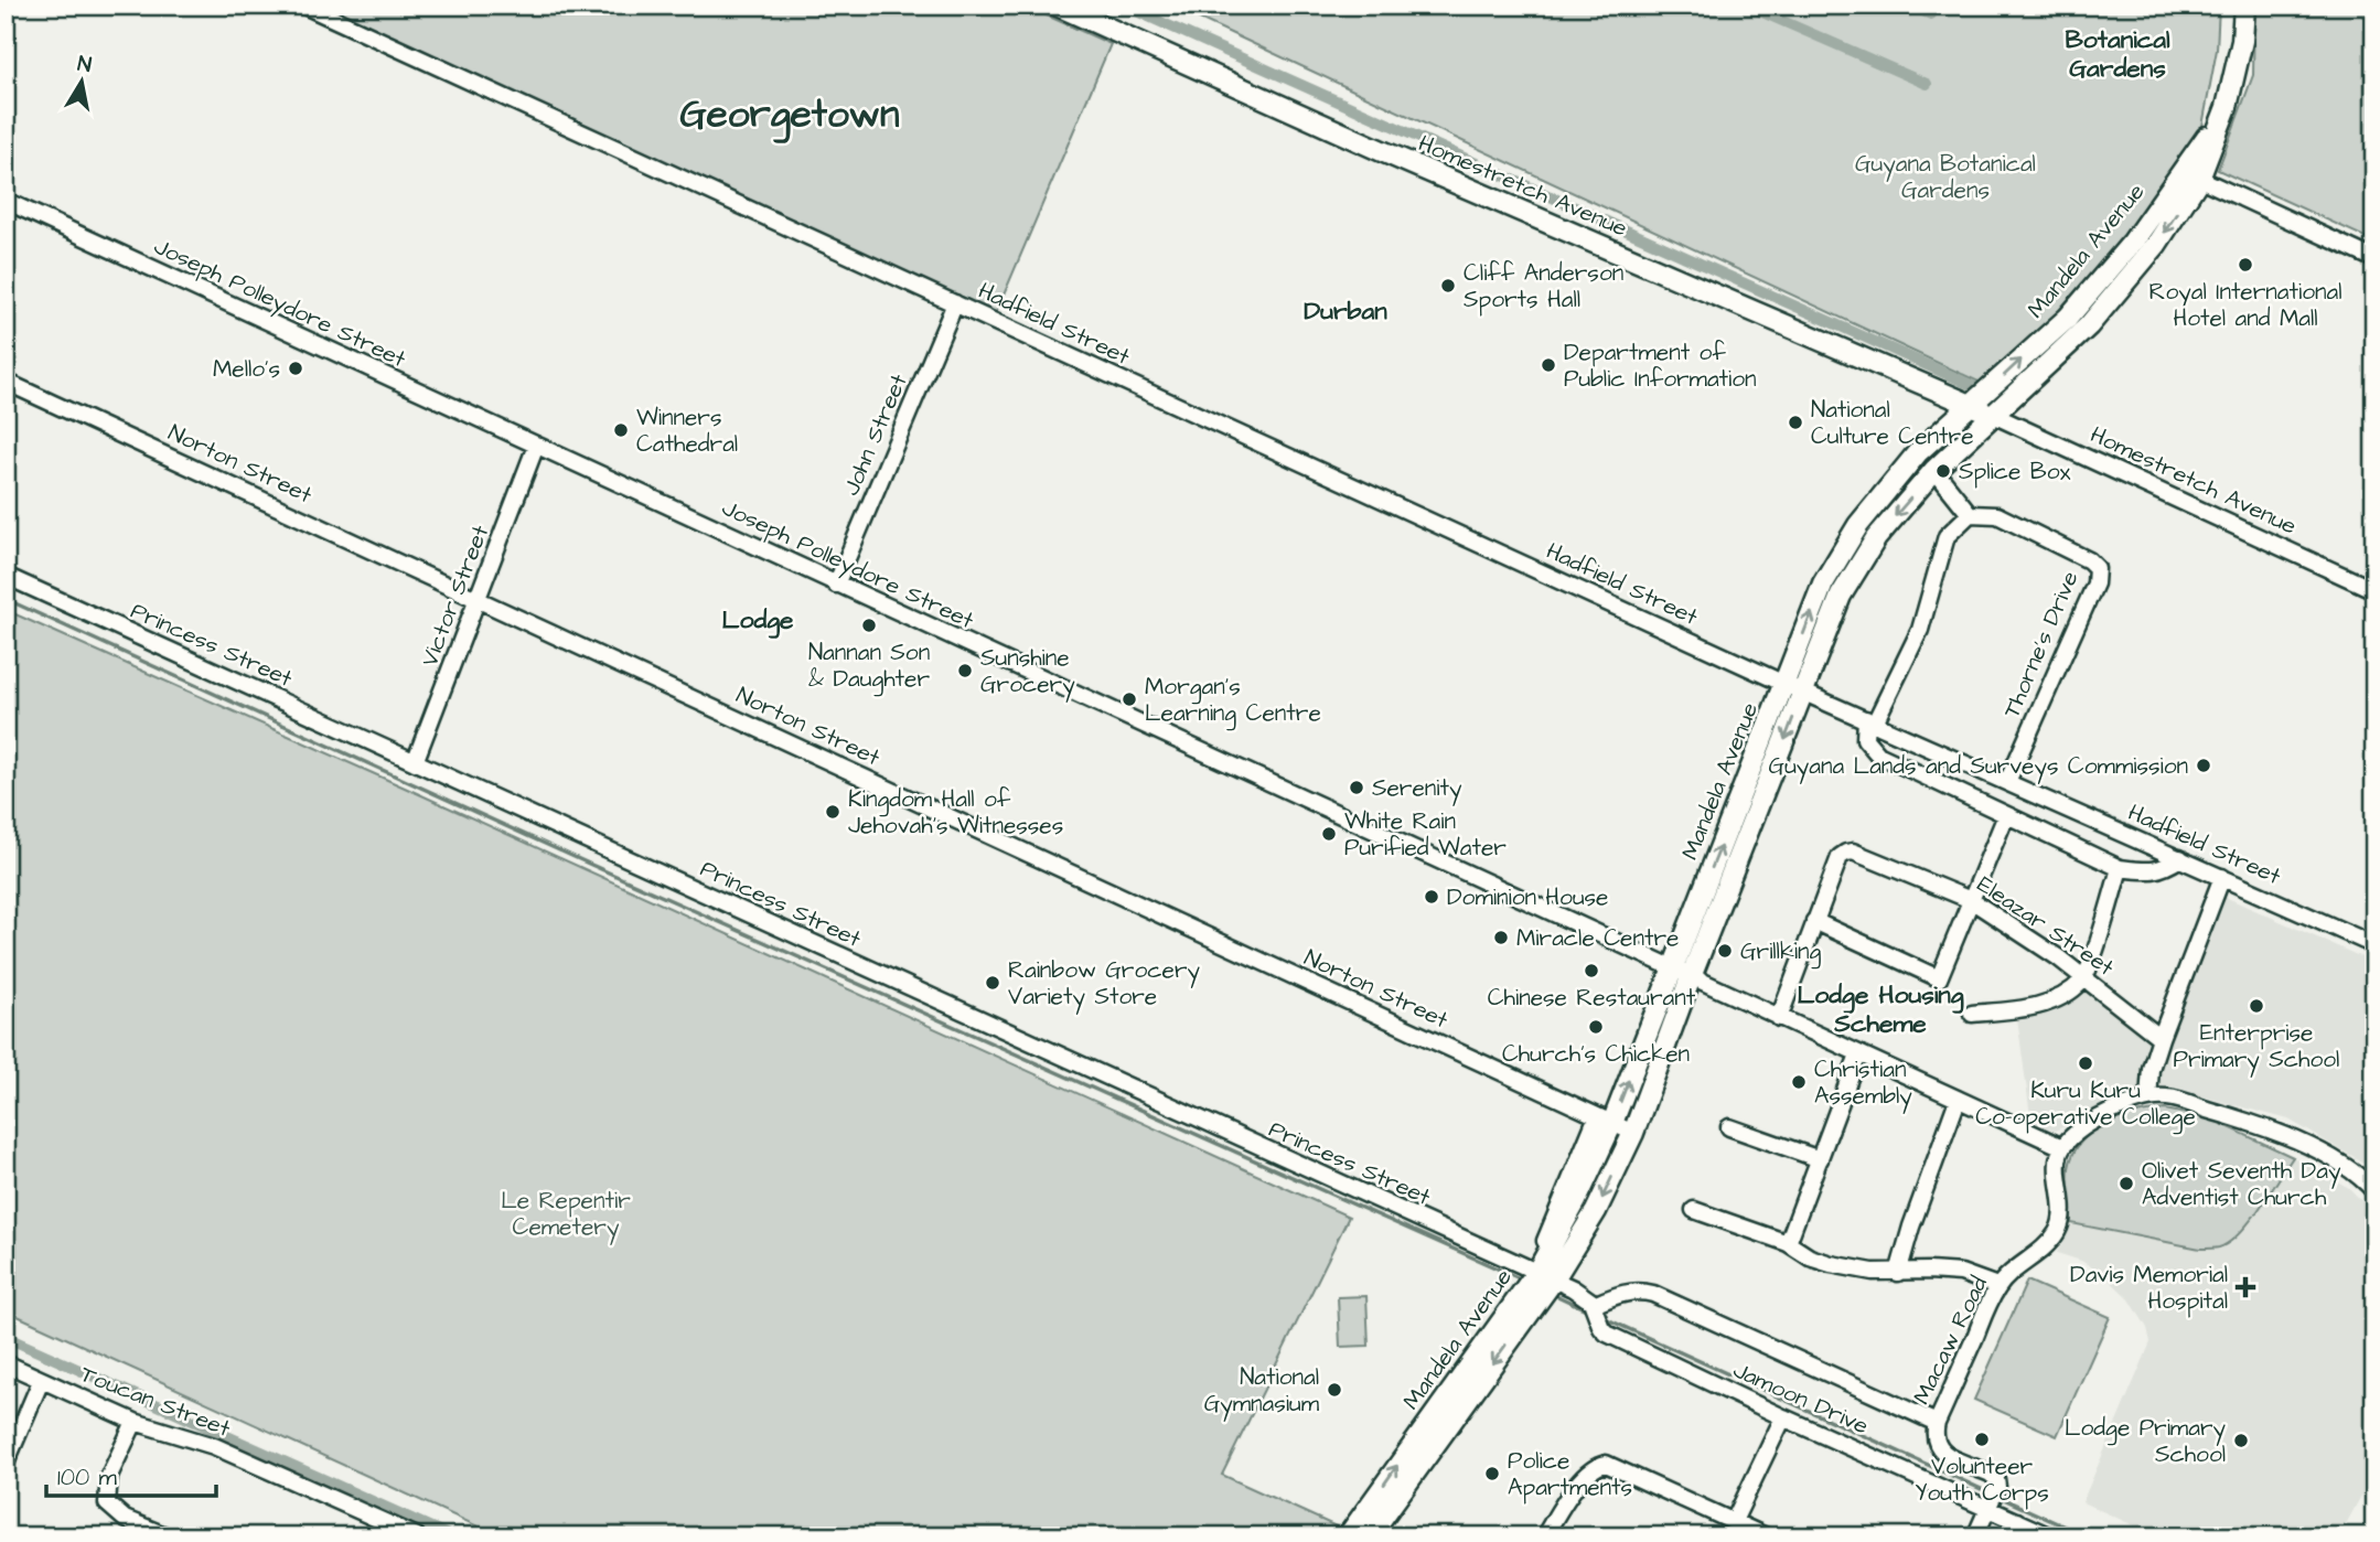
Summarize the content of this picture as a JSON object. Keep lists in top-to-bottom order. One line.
{"streets":{"main road":["Homestretch Avenue","Mandela Avenue"],"street":["Joseph Polleydore Street","Hadfield Street","John Street","Norton Street","Victor Street","Princess Street","Thorne's Drive","Eleazar Street","Macaw Road","Jamoon Drive","Toucan Street"]},"crossings":[["Homestretch Avenue","Mandela Avenue"],["Mandela Avenue","Joseph Polleydore Street"],["Mandela Avenue","Hadfield Street"],["Mandela Avenue","Norton Street"],["Mandela Avenue","Princess Street"],["Joseph Polleydore Street","John Street"],["Joseph Polleydore Street","Victor Street"],["Hadfield Street","John Street"],["Hadfield Street","Thorne's Drive"],["Norton Street","Victor Street"],["Victor Street","Princess Street"],["Macaw Road","Jamoon Drive"]],"districts":["Botanical Gardens","Georgetown","Durban","Lodge","Lodge Housing Scheme"],"parks":["Guyana Botanical Gardens","Le Repentir Cemetery"],"places":{"other":["Royal International Hotel and Mall","Cliff Anderson Sports Hall","Department of Public Information","Mello's","National Culture Centre","Winners Cathedral","Splice Box","Nannan Son & Daughter","Sunshine Grocery","Morgan’s Learning Centre","Guyana Lands and Surveys Commission","Serenity","Kingdom Hall of Jehovah's Witnesses","White Rain Purified Water","Dominion House","Miracle Centre","Grillking","Chinese Restaurant","Rainbow Grocery Variety Store","Enterprise Primary School","Church's Chicken","Kuru Kuru Co-operative College","Christian Assembly","Olivet Seventh Day Adventist Church","National Gymnasium","Volunteer Youth Corps","Lodge Primary School","Police Apartments"],"health":["Davis Memorial Hospital"]},"scale_bar":"100 m","north":"top"}
